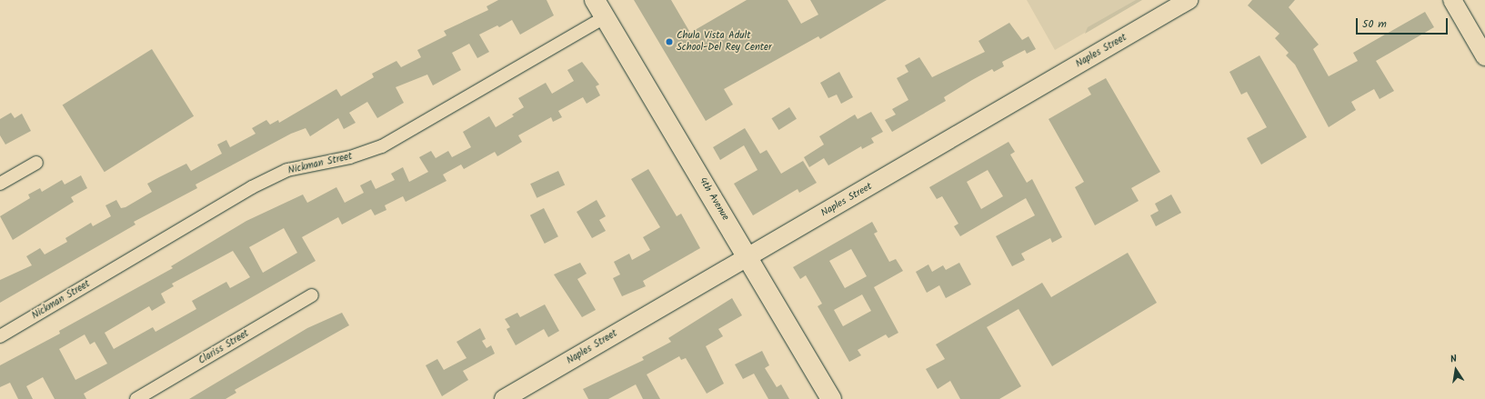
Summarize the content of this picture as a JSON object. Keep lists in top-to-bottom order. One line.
{"streets":{"main road":["4th Avenue"],"street":["Naples Street","Nickman Street","Clariss Street"]},"crossings":[["Naples Street","4th Avenue"],["Nickman Street","4th Avenue"]],"places":["Chula Vista Adult School-Del Rey Center"],"scale_bar":"50 m","north":"top"}
